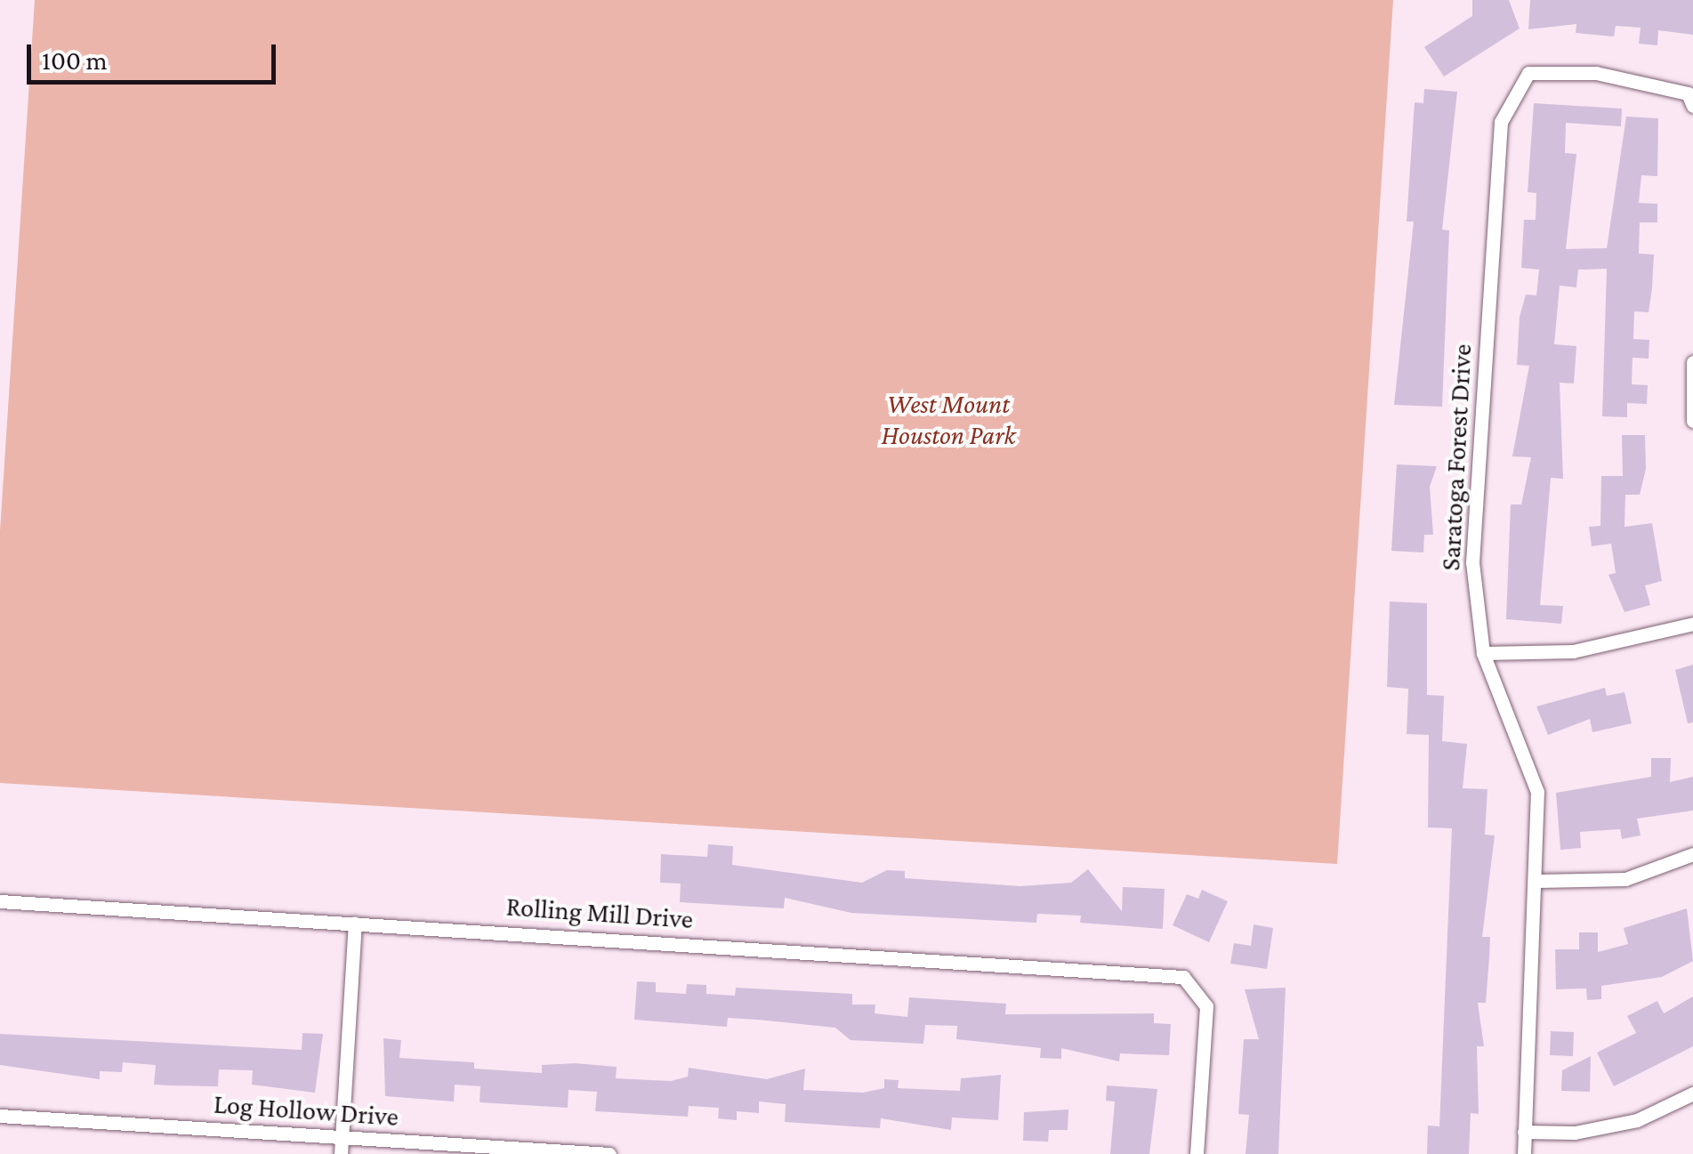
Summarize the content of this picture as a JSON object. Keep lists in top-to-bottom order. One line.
{"streets":{"street":["Saratoga Forest Drive","Rolling Mill Drive","Log Hollow Drive"]},"parks":["West Mount Houston Park"],"scale_bar":"100 m"}
